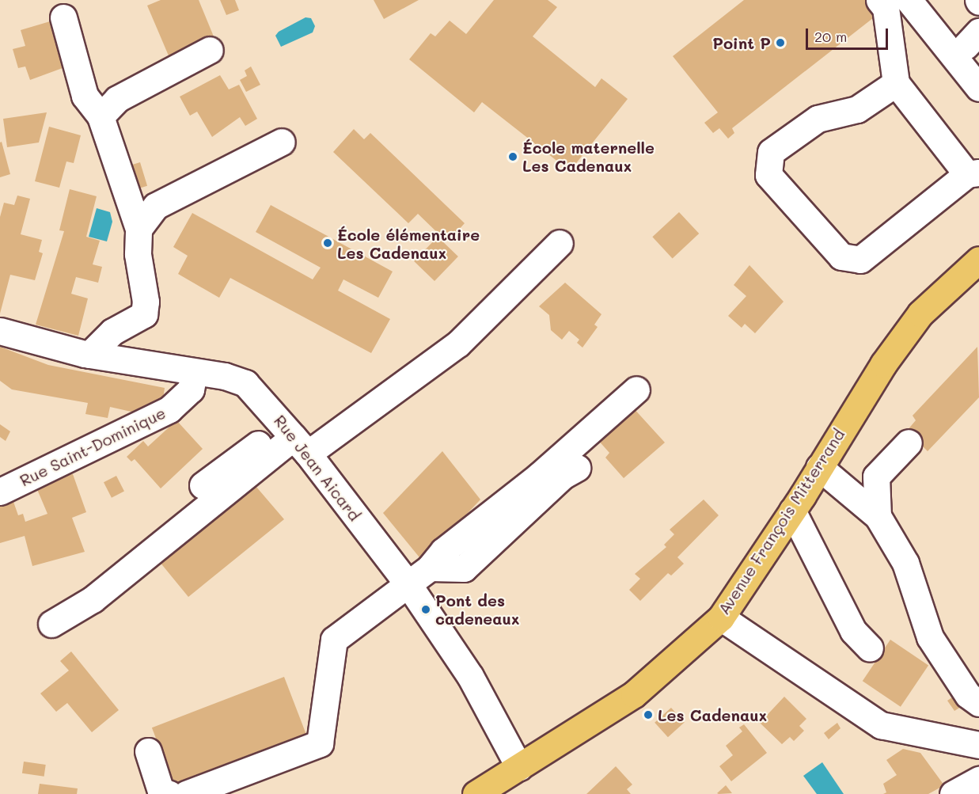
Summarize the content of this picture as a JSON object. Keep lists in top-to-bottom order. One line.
{"streets":{"main road":["Avenue François Mitterrand"],"street":["Rue Saint-Dominique","Rue Jean Aicard"]},"crossings":[["Rue Saint-Dominique","Rue Jean Aicard"],["Rue Jean Aicard","Avenue François Mitterrand"]],"places":["Point P","École maternelle Les Cadenaux","École élémentaire Les Cadenaux","Pont des cadeneaux","Les Cadenaux"],"scale_bar":"20 m"}
